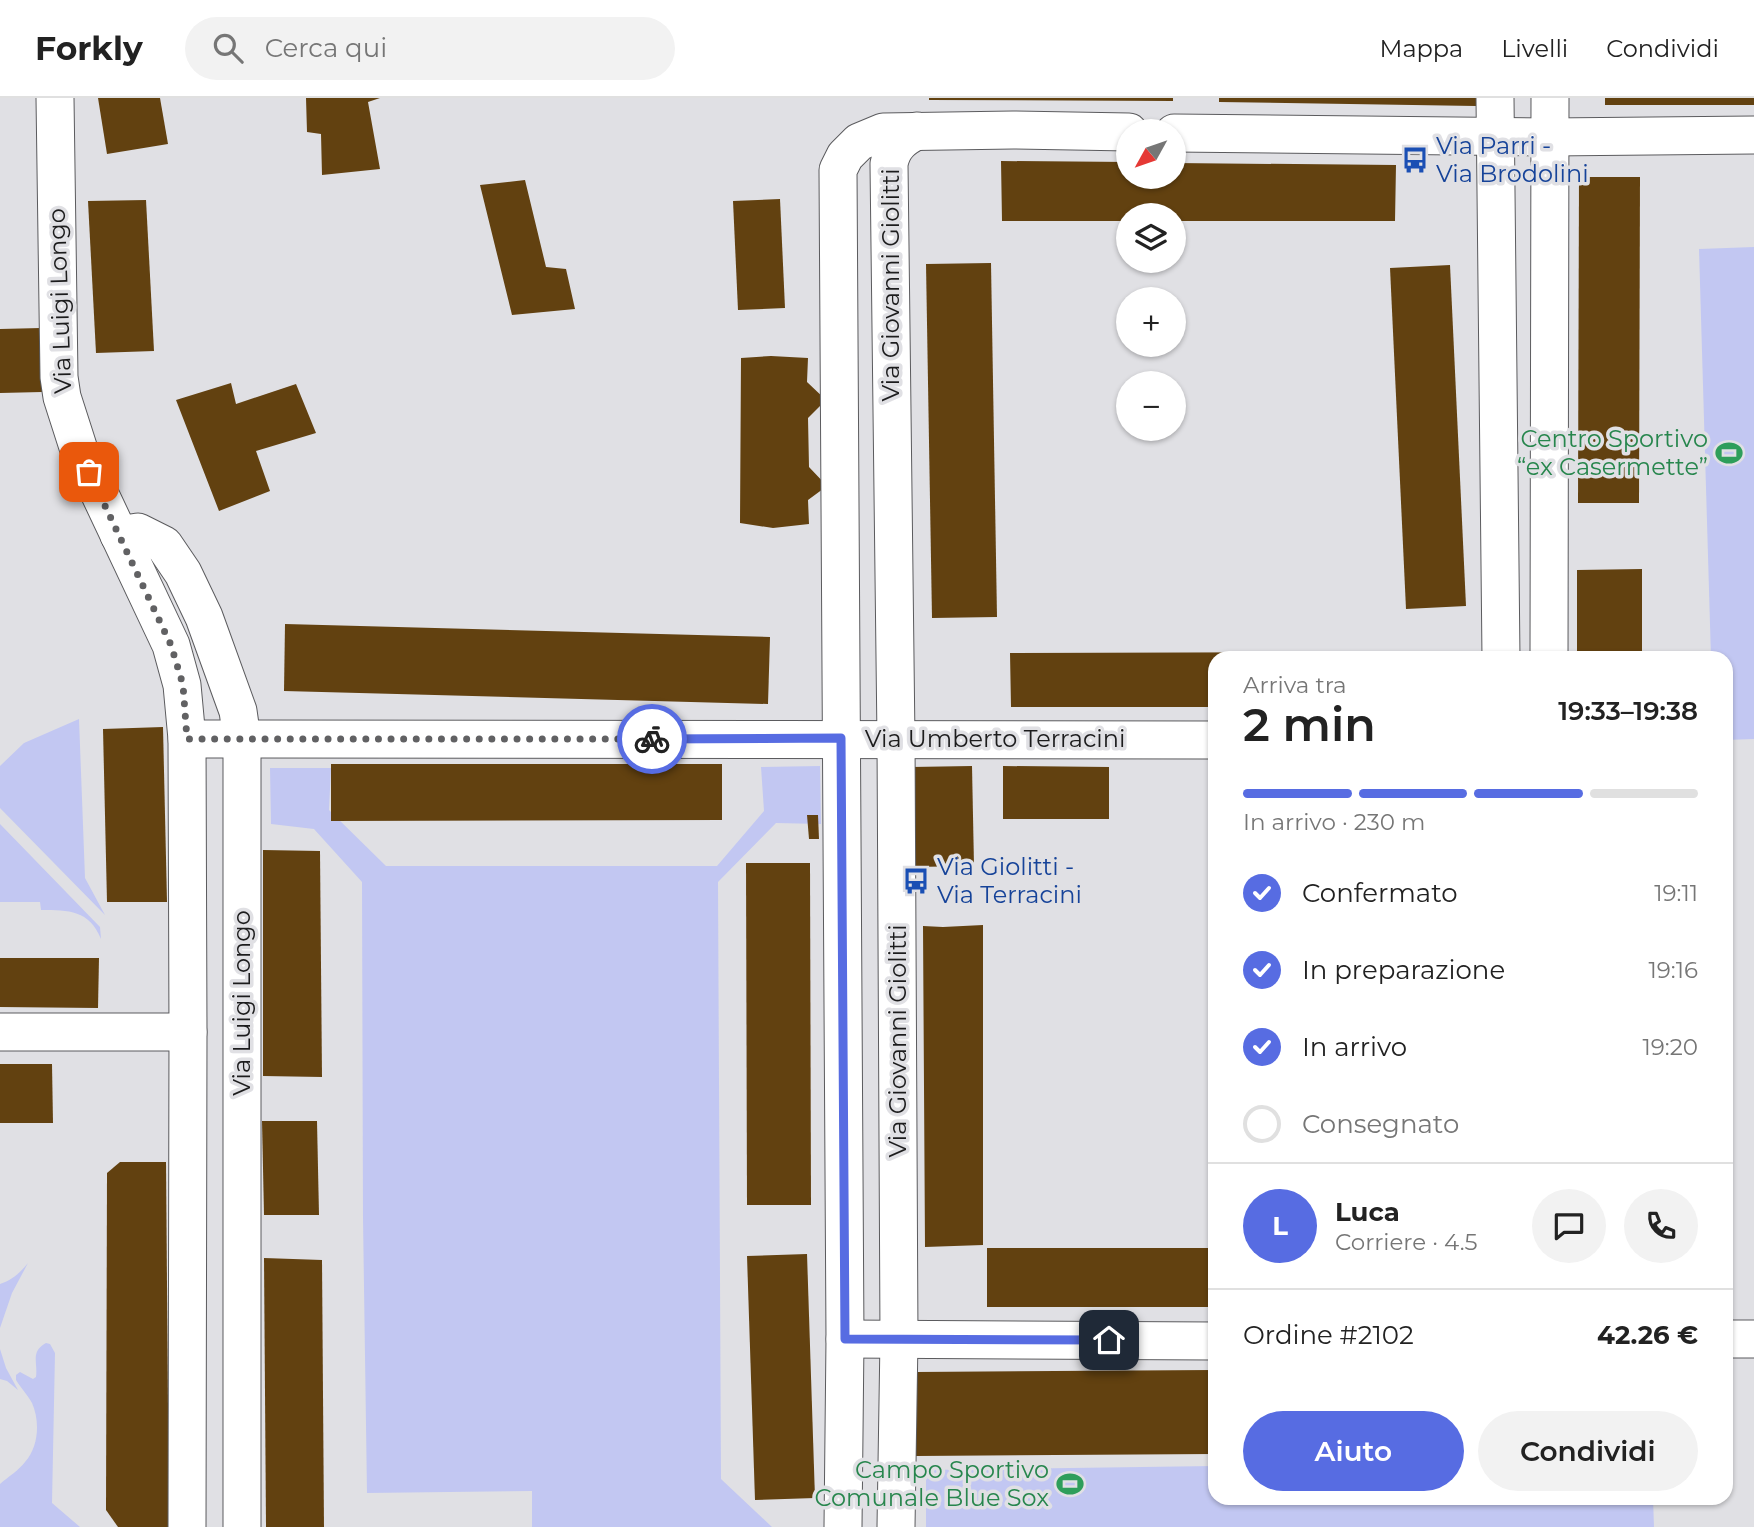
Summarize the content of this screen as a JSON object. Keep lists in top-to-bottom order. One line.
{"streets":{"street":["Via Giovanni Giolitti","Via Luigi Longo","Via Umberto Terracini"]},"crossings":[["Via Giovanni Giolitti","Via Umberto Terracini"],["Via Luigi Longo","Via Umberto Terracini"]],"places":{"bus stop":["Via Parri - Via Brodolini","Via Giolitti - Via Terracini"],"sports":["Centro Sportivo “ex Casermette”","Campo Sportivo Comunale Blue Sox"]},"north":"bottom left","page":{"header":"Forkly","search":"Cerca qui","nav":["Mappa","Livelli","Condividi"],"map_buttons":["+","−"],"heading":["2 min","Arriva tra","19:33–19:38"],"panel":["Luca","Corriere · 4.5","Ordine #2102","42.26 €"],"bar":"In arrivo · 230 m","list":[["Confermato","19:11"],["In preparazione","19:16"],["In arrivo","19:20"],"Consegnato"],"round":"L","buttons":["Aiuto","Condividi"]}}
